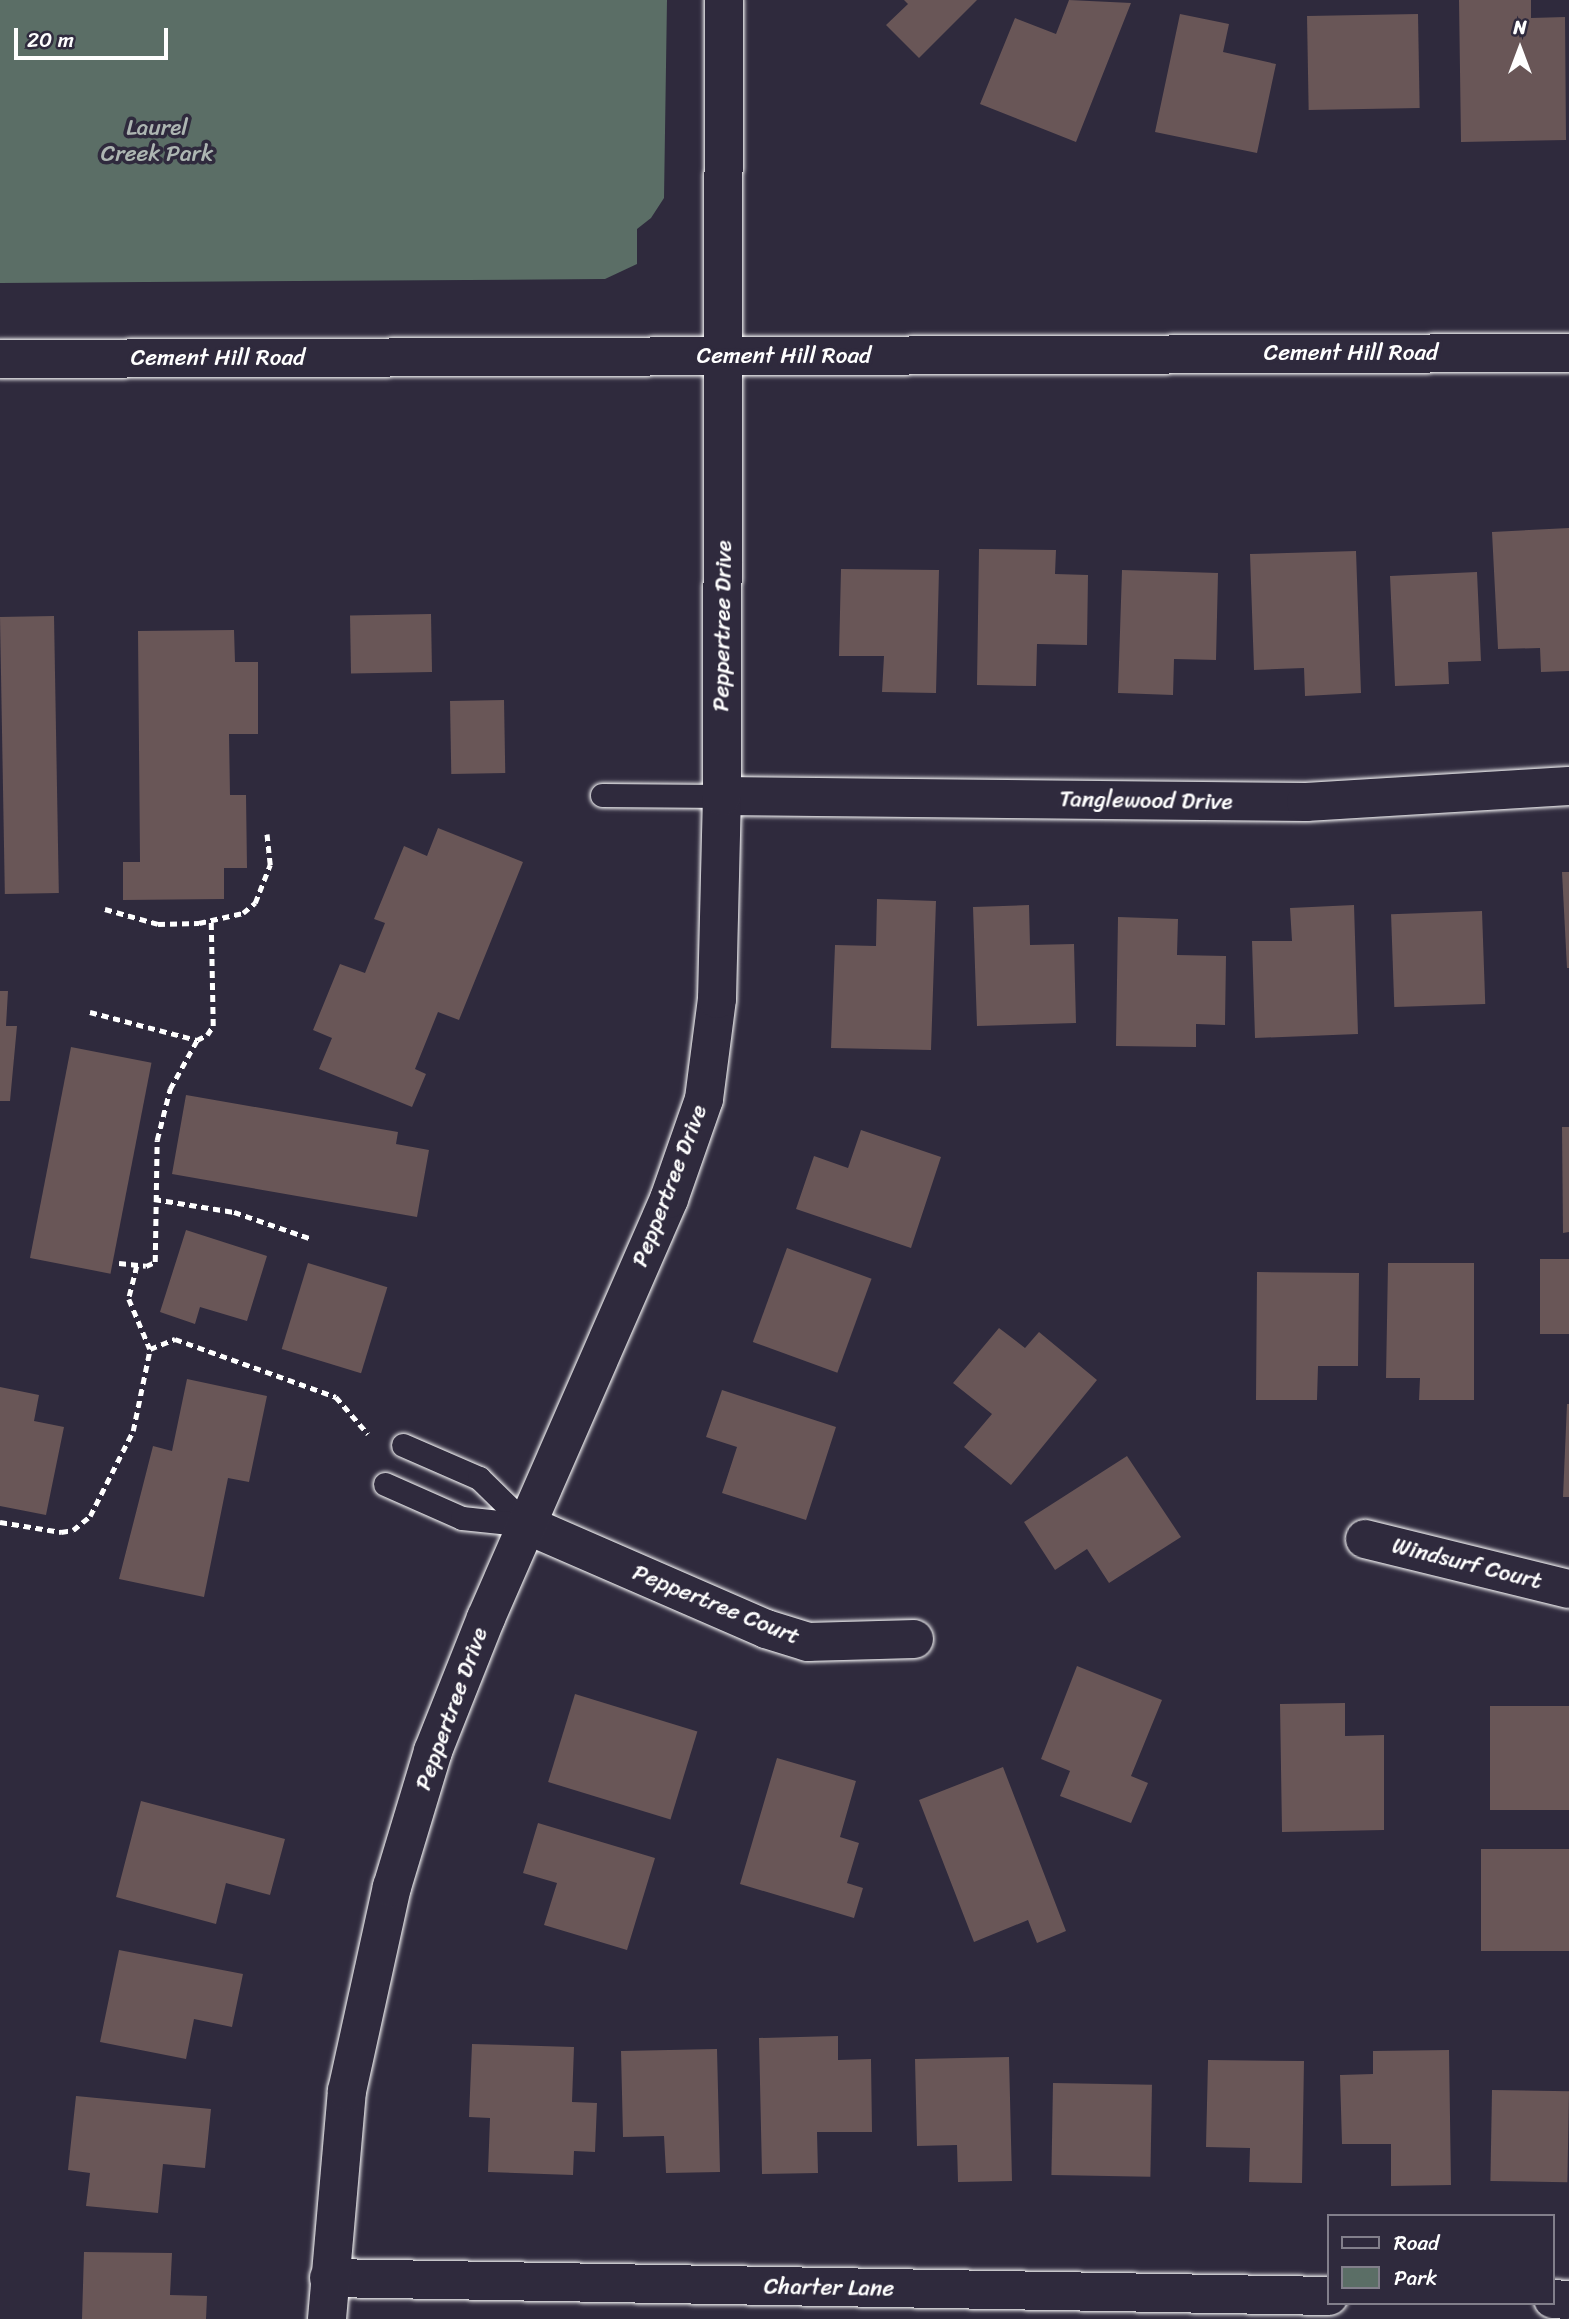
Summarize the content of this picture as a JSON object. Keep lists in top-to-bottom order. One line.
{"streets":{"street":["Cement Hill Road","Peppertree Drive","Tanglewood Drive","Windsurf Court","Peppertree Court","Charter Lane"]},"crossings":[["Cement Hill Road","Peppertree Drive"],["Peppertree Drive","Tanglewood Drive"],["Peppertree Drive","Peppertree Court"],["Peppertree Drive","Charter Lane"]],"parks":["Laurel Creek Park"],"legend":["Road","Park"],"scale_bar":"20 m","north":"top"}
